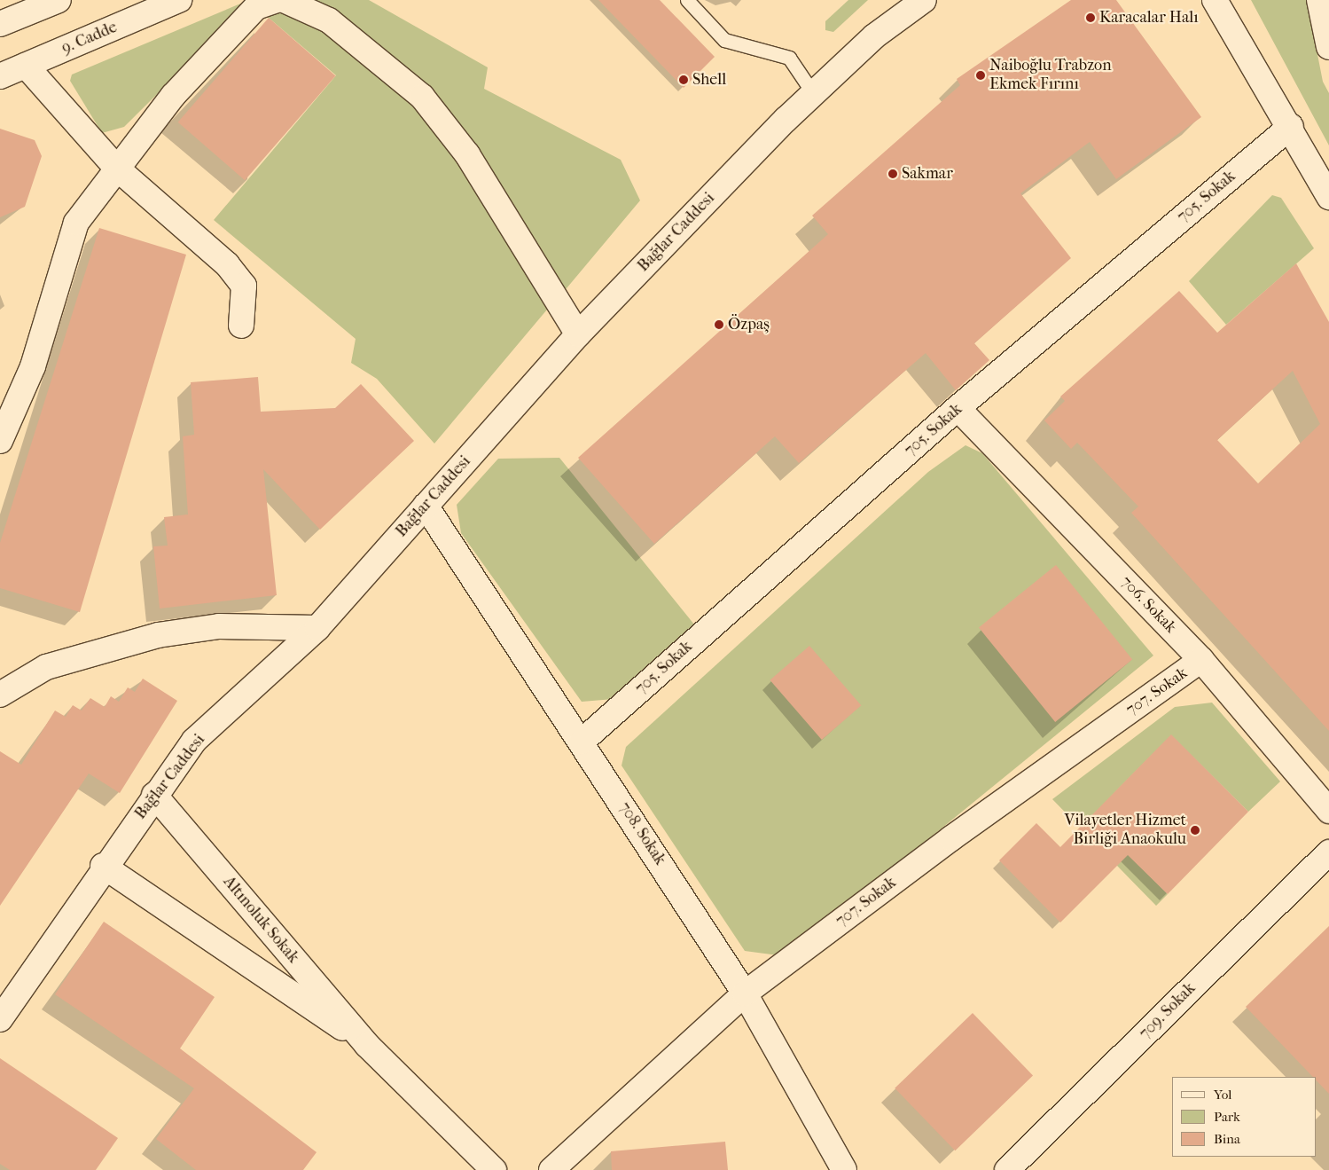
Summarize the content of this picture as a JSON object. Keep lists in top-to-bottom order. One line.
{"streets":{"street":["9. Cadde","705. Sokak","Bağlar Caddesi","706. Sokak","707. Sokak","708. Sokak","Altınoluk Sokak","709. Sokak"]},"crossings":[["705. Sokak","706. Sokak"],["705. Sokak","708. Sokak"],["Bağlar Caddesi","708. Sokak"],["Bağlar Caddesi","Altınoluk Sokak"],["706. Sokak","707. Sokak"],["707. Sokak","708. Sokak"]],"places":["Karacalar Halı","Naiboğlu Trabzon Ekmek Fırını","Shell","Sakmar","Özpaş","Vilayetler Hizmet Birliği Anaokulu"],"legend":["Yol","Park","Bina"]}
